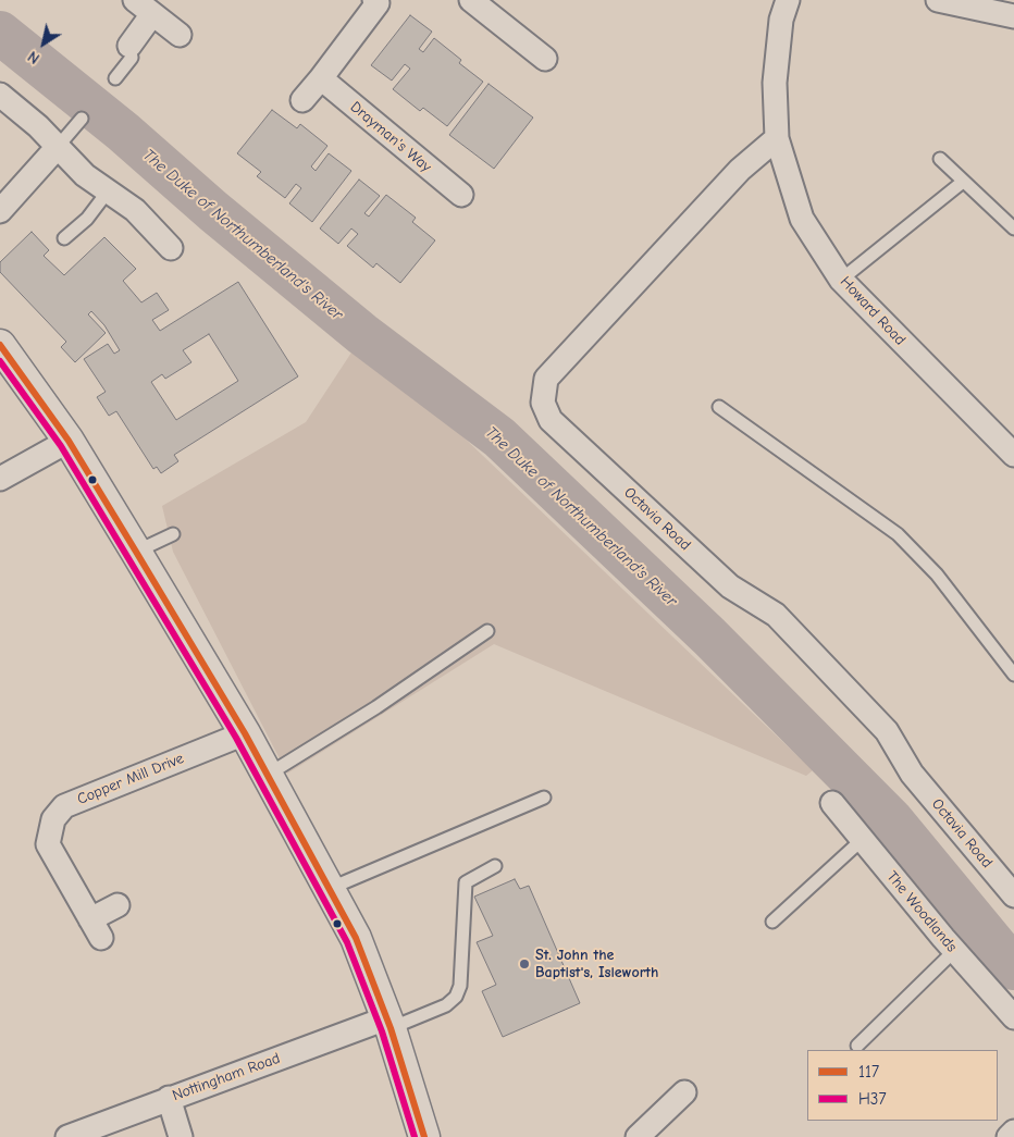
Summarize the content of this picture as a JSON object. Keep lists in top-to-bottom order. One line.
{"streets":{"street":["Drayman's Way","Howard Road","Octavia Road","Copper Mill Drive","The Woodlands","Nottingham Road"]},"crossings":[["Howard Road","Octavia Road"]],"water":["The Duke of Northumberland's River"],"places":["St. John the Baptist's, Isleworth"],"lines":["transit line 117","transit line H37"],"legend":["117","H37"],"north":"bottom left"}
